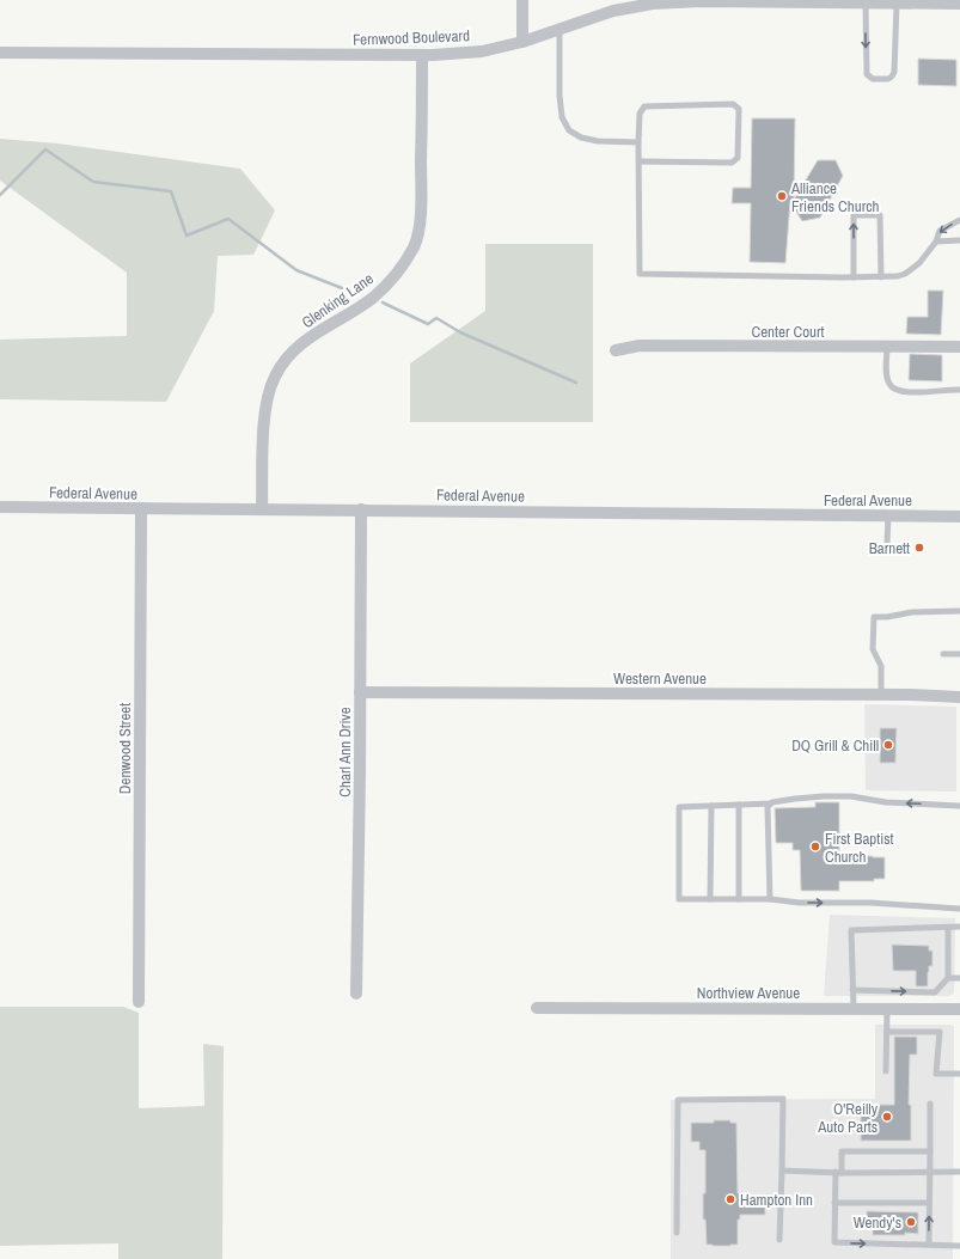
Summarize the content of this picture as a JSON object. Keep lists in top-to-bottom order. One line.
{"streets":{"street":["Fernwood Boulevard","Glenking Lane","Center Court","Federal Avenue","Western Avenue","Denwood Street","Charl Ann Drive","Northview Avenue"]},"crossings":[["Fernwood Boulevard","Glenking Lane"],["Glenking Lane","Federal Avenue"],["Federal Avenue","Denwood Street"],["Federal Avenue","Charl Ann Drive"],["Western Avenue","Charl Ann Drive"]],"places":["Alliance Friends Church","Barnett","DQ Grill & Chill","First Baptist Church","O'Reilly Auto Parts","Hampton Inn","Wendy's"]}
